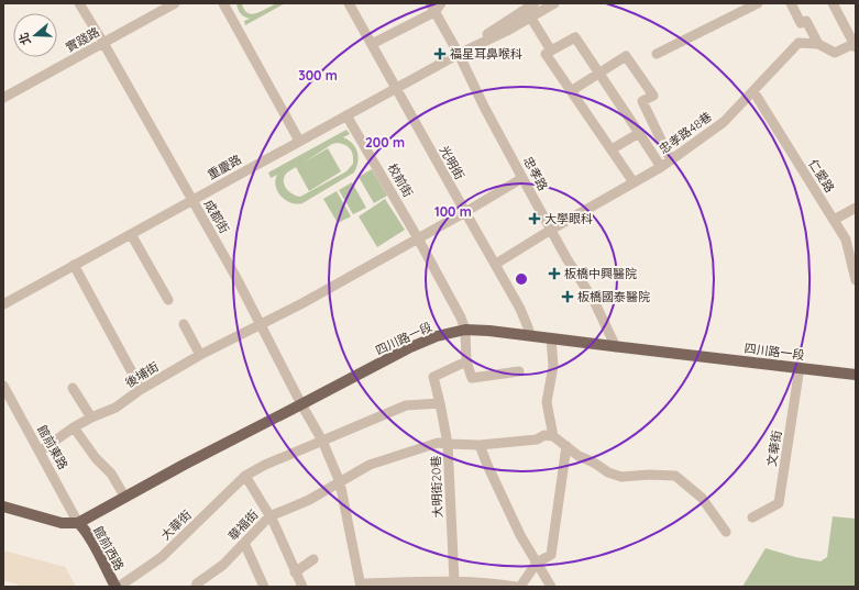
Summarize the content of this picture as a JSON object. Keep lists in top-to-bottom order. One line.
{"streets":{"main road":["四川路一段","館前西路"],"street":["實踐路","忠孝路48巷","光明街","重慶路","忠孝路","仁愛路","校前街","成都街","後埔街","館前東路","文華街","大明街20巷","大華街","華福街"]},"crossings":[["實踐路","成都街"],["忠孝路48巷","光明街"],["忠孝路48巷","忠孝路"],["忠孝路48巷","仁愛路"],["光明街","重慶路"],["光明街","四川路一段"],["光明街","後埔街"],["重慶路","忠孝路"],["重慶路","校前街"],["重慶路","成都街"],["忠孝路","四川路一段"],["忠孝路","後埔街"],["校前街","四川路一段"],["校前街","後埔街"],["成都街","四川路一段"],["成都街","後埔街"],["四川路一段","館前東路"],["四川路一段","文華街"],["四川路一段","館前西路"],["後埔街","館前東路"],["館前東路","館前西路"],["大明街20巷","華福街"],["大華街","館前西路"]],"places":{"health":["福星耳鼻喉科","大學眼科","板橋中興醫院","板橋國泰醫院"]},"north":"left","rings":["300 m","200 m","100 m"]}
